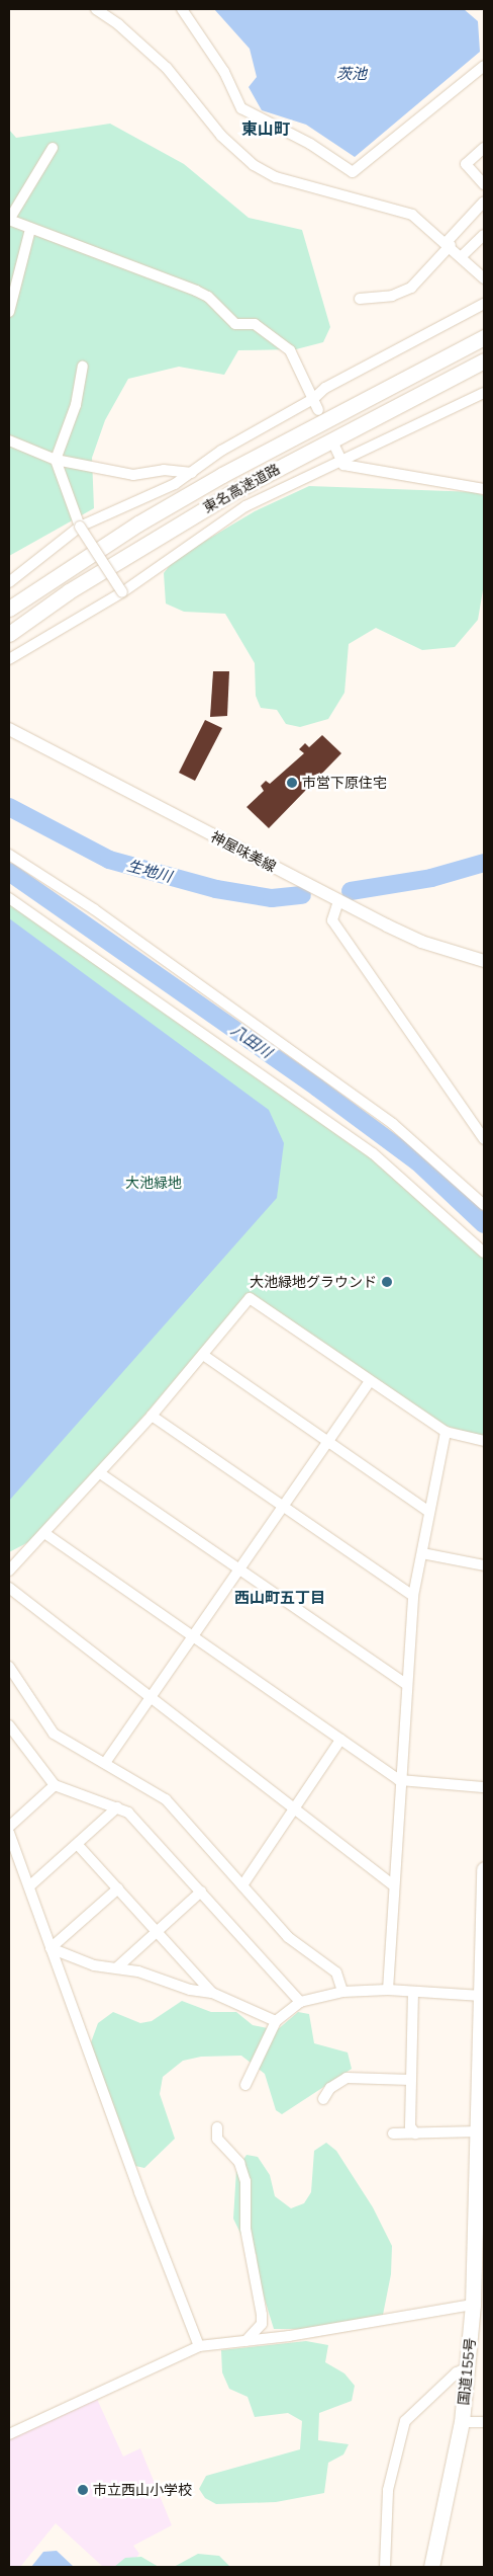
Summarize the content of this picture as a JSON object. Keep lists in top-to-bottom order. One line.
{"streets":{"highway":["東名高速道路","国道155号"],"main road":["神屋味美線"]},"districts":["東山町","西山町五丁目"],"water":["茨池","生地川","八田川"],"parks":["大池緑地"],"places":["市営下原住宅","大池緑地グラウンド","市立西山小学校"]}
